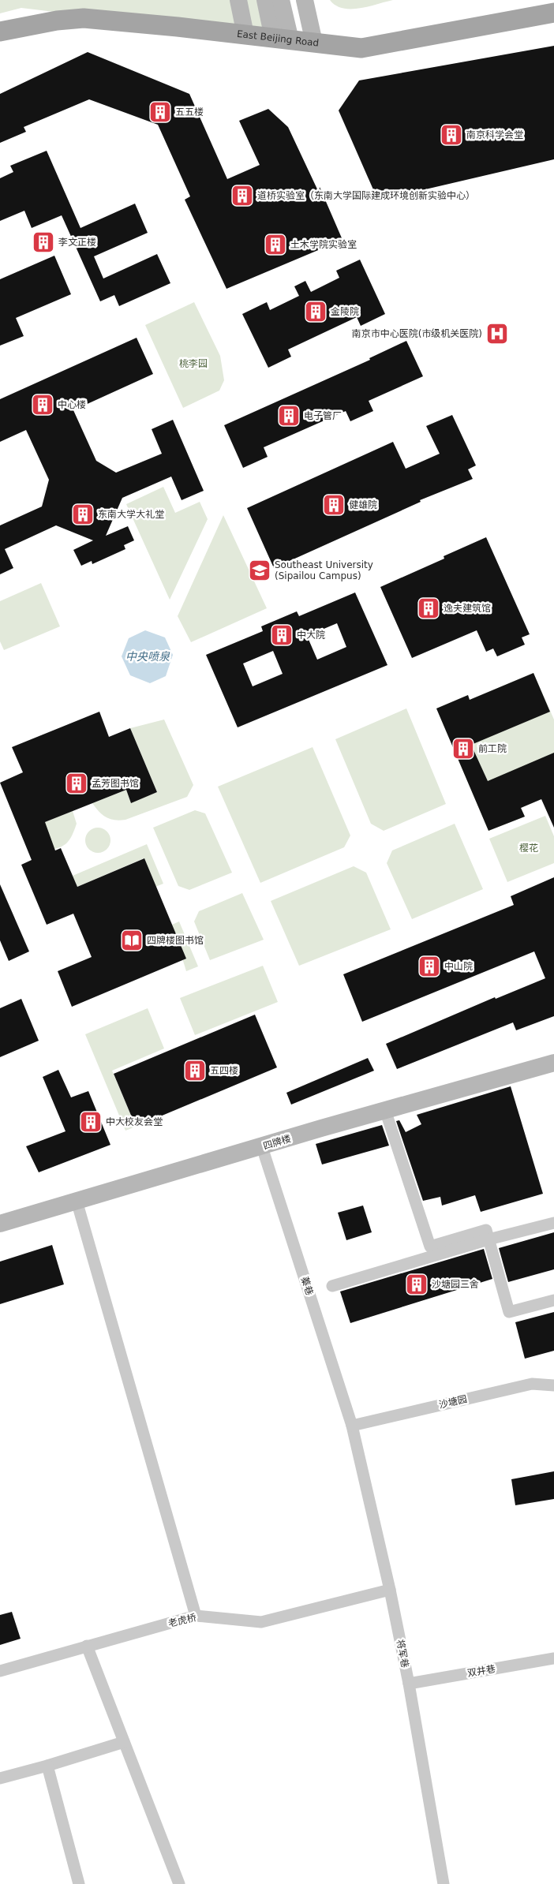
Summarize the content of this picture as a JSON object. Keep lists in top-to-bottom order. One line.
{"streets":{"main road":["East Beijing Road"],"street":["四牌楼","蓁巷","沙塘园","老虎桥","将军巷","双井巷"]},"crossings":[["四牌楼","蓁巷"],["蓁巷","沙塘园"],["蓁巷","将军巷"],["沙塘园","将军巷"],["老虎桥","将军巷"],["将军巷","双井巷"]],"water":["中央喷泉"],"parks":["桃李园","樱花"],"places":{"building":["五五楼","南京科学会堂","道桥实验室（东南大学国际建成环境创新实验中心）","李文正楼","土木学院实验室","金陵院","中心楼","电子管厂","健雄院","东南大学大礼堂","逸夫建筑馆","中大院","前工院","孟芳图书馆","中山院","五四楼","中大校友会堂","沙塘园三舍"],"hospital":["南京市中心医院(市级机关医院)"],"school or university":["Southeast University (Sipailou Campus)"],"library":["四牌楼图书馆"]}}
